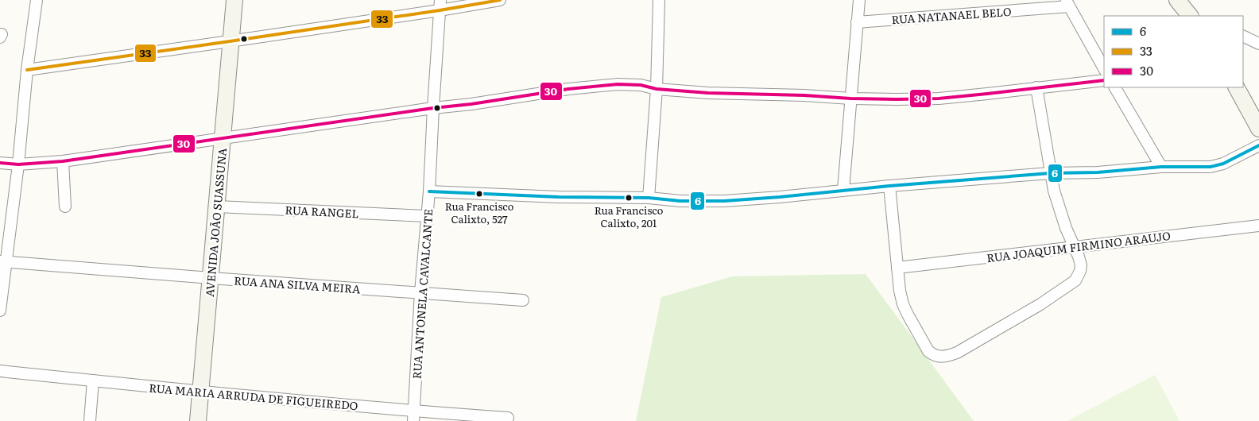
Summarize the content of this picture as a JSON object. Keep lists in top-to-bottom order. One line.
{"streets":{"main road":["AVENIDA JOÃO SUASSUNA"],"street":["RUA NATANAEL BELO","RUA RANGEL","RUA JOAQUIM FIRMINO ARAUJO","RUA ANA SILVA MEIRA","RUA ANTONELA CAVALCANTE","RUA MARIA ARRUDA DE FIGUEIREDO"]},"crossings":[["RUA RANGEL","AVENIDA JOÃO SUASSUNA"],["RUA RANGEL","RUA ANTONELA CAVALCANTE"],["AVENIDA JOÃO SUASSUNA","RUA ANA SILVA MEIRA"],["AVENIDA JOÃO SUASSUNA","RUA MARIA ARRUDA DE FIGUEIREDO"],["RUA ANA SILVA MEIRA","RUA ANTONELA CAVALCANTE"],["RUA ANTONELA CAVALCANTE","RUA MARIA ARRUDA DE FIGUEIREDO"]],"places":["Rua Francisco Calixto, 527","Rua Francisco Calixto, 201"],"lines":["transit line 33","transit line 30","transit line 6"],"legend":["6","33","30"]}
